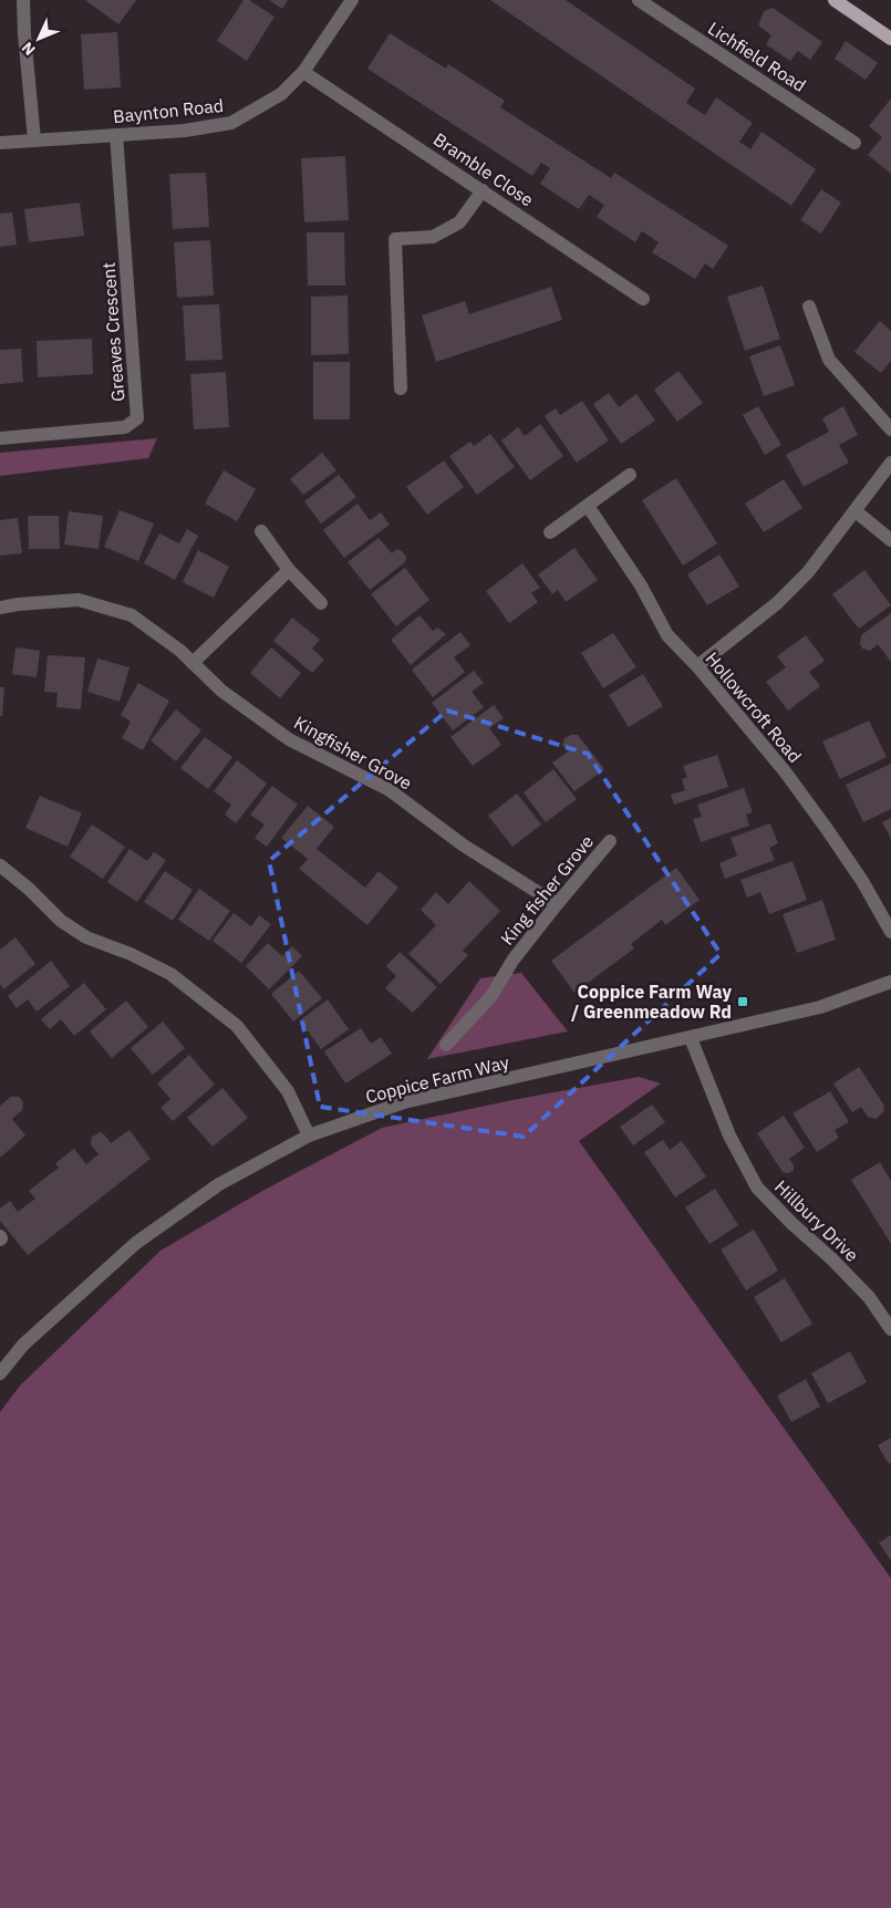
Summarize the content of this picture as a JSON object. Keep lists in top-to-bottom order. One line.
{"streets":{"street":["Lichfield Road","Baynton Road","Bramble Close","Greaves Crescent","Hollowcroft Road","Kingfisher Grove","King fisher Grove","Coppice Farm Way","Hillbury Drive"]},"crossings":[["Baynton Road","Bramble Close"],["Baynton Road","Greaves Crescent"],["Kingfisher Grove","King fisher Grove"],["Coppice Farm Way","Hillbury Drive"]],"places":{"transit":["Coppice Farm Way / Greenmeadow Rd"]},"north":"bottom left"}
